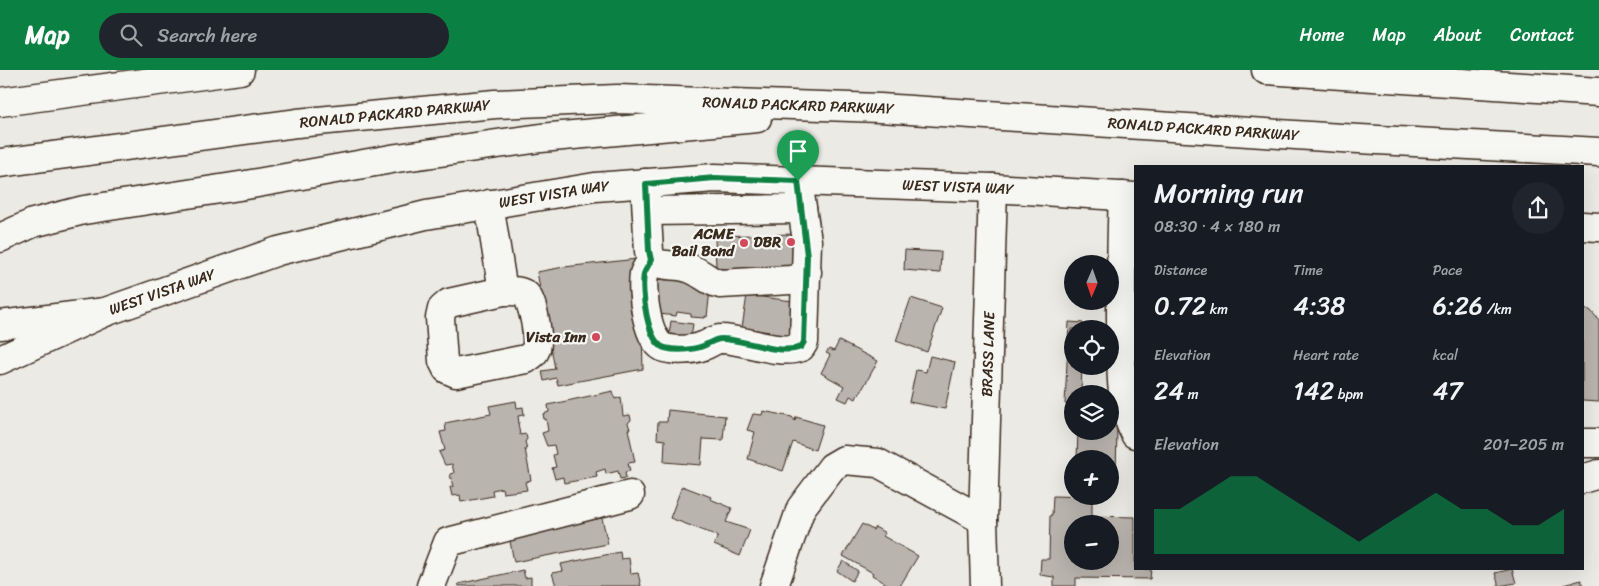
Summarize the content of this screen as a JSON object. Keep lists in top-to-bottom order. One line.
{"streets":{"main road":["RONALD PACKARD PARKWAY","WEST VISTA WAY","BRASS LANE"]},"crossings":[["WEST VISTA WAY","BRASS LANE"]],"places":["DBR","ACME Bail Bond","Vista Inn"],"north":"bottom","page":{"header":"Map","search":"Search here","nav":["Home","Map","About","Contact"],"heading":["Morning run","08:30 · 4 × 180 m"],"stats":[["Distance","0.72 km"],["Time","4:38"],["Pace","6:26 /km"],["Elevation","24 m"],["Heart rate","142 bpm"],["kcal","47"]],"map_buttons":["+","−"],"chart":["Elevation","201–205 m"]}}
